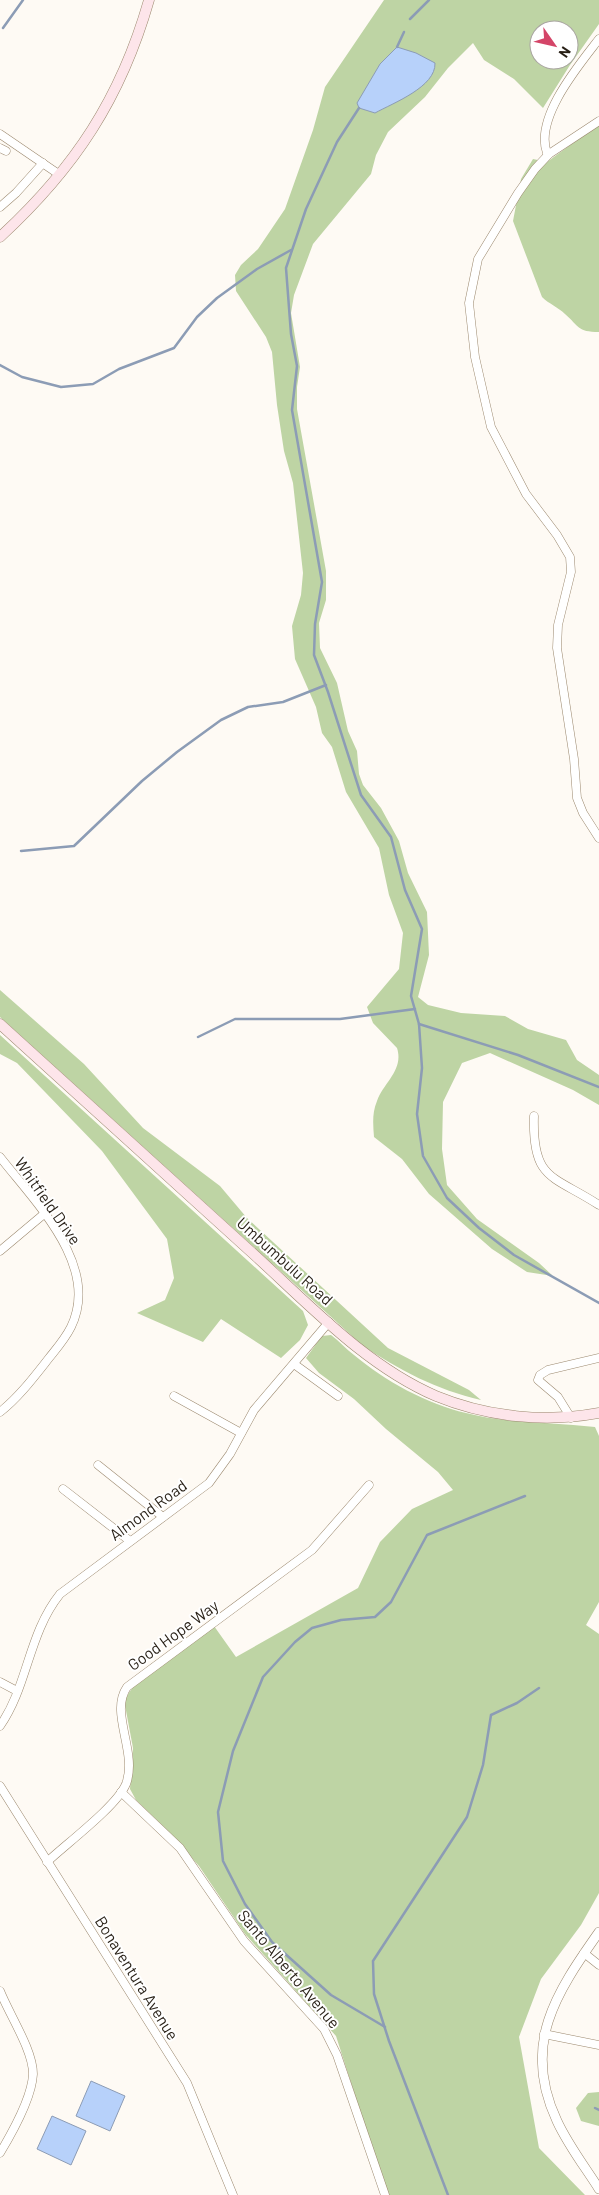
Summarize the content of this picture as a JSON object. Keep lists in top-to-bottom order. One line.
{"streets":{"main road":["Umbumbulu Road"],"street":["Whitfield Drive","Almond Road","Good Hope Way","Santo Alberto Avenue","Bonaventura Avenue"]},"crossings":[["Umbumbulu Road","Almond Road"],["Good Hope Way","Santo Alberto Avenue"],["Good Hope Way","Bonaventura Avenue"]],"north":"bottom right"}
